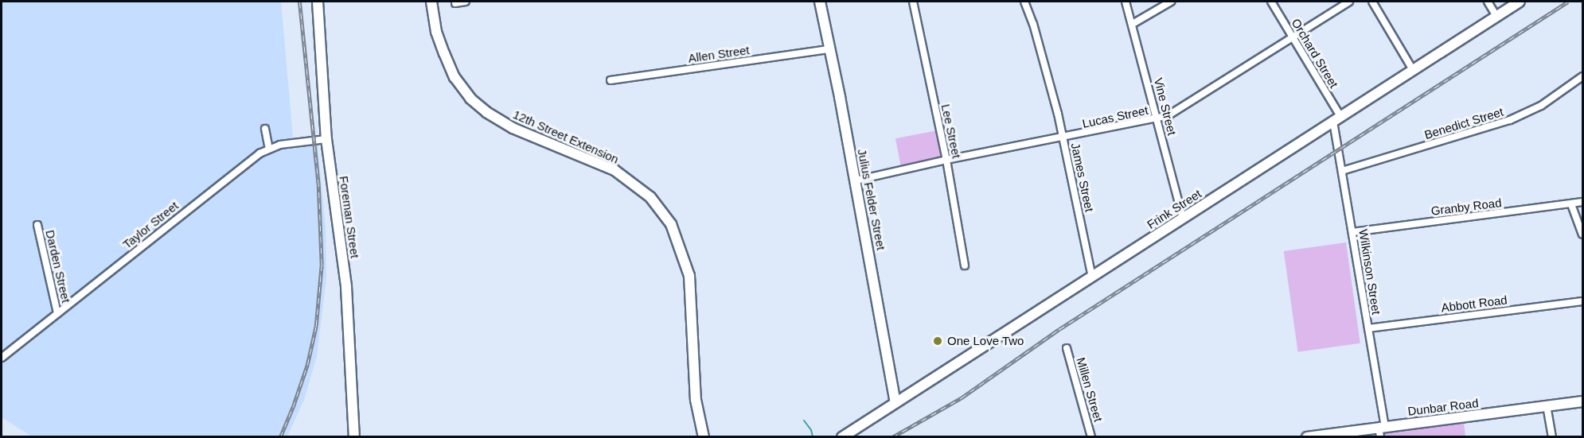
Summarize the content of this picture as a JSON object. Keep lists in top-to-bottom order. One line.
{"streets":{"main road":["12th Street Extension","Julius Felder Street","Frink Street","Foreman Street","Dunbar Road"],"street":["Orchard Street","Allen Street","Vine Street","Lucas Street","Benedict Street","Lee Street","James Street","Granby Road","Taylor Street","Darden Street","Wilkinson Street","Abbott Road","Millen Street"]},"crossings":[["Orchard Street","Lucas Street"],["Orchard Street","Frink Street"],["Orchard Street","Wilkinson Street"],["Allen Street","Julius Felder Street"],["Vine Street","Lucas Street"],["Vine Street","Frink Street"],["Lucas Street","Lee Street"],["Lucas Street","James Street"],["Lucas Street","Julius Felder Street"],["Benedict Street","Wilkinson Street"],["James Street","Frink Street"],["Julius Felder Street","Frink Street"],["Granby Road","Wilkinson Street"],["Frink Street","Wilkinson Street"],["Foreman Street","Taylor Street"],["Taylor Street","Darden Street"],["Wilkinson Street","Abbott Road"],["Wilkinson Street","Dunbar Road"]],"places":["One Love Two"]}
